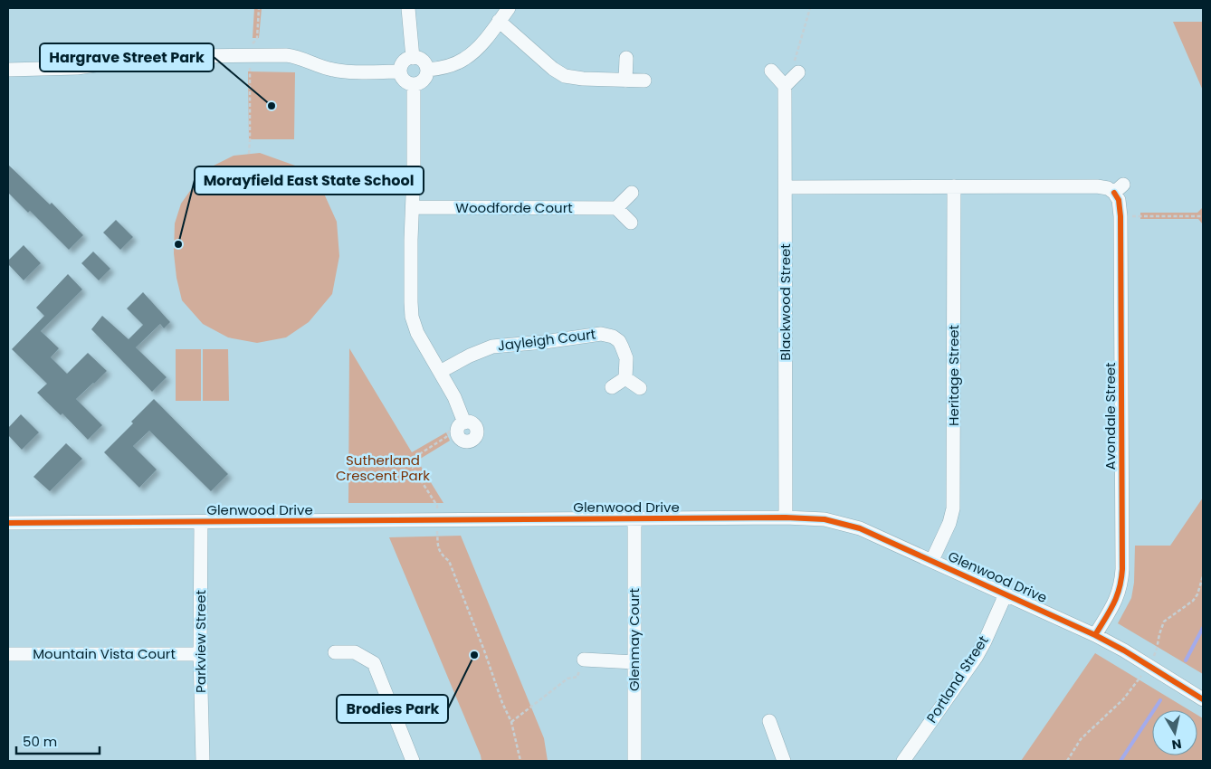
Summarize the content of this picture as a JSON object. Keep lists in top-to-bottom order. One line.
{"streets":{"street":["Woodforde Court","Blackwood Street","Jayleigh Court","Heritage Street","Avondale Street","Glenwood Drive","Glenmay Court","Parkview Street","Mountain Vista Court","Portland Street"]},"crossings":[["Blackwood Street","Avondale Street"],["Blackwood Street","Glenwood Drive"],["Heritage Street","Avondale Street"],["Heritage Street","Glenwood Drive"],["Avondale Street","Glenwood Drive"],["Glenwood Drive","Glenmay Court"],["Glenwood Drive","Parkview Street"],["Glenwood Drive","Portland Street"],["Parkview Street","Mountain Vista Court"]],"parks":["Sutherland Crescent Park"],"places":["Hargrave Street Park","Morayfield East State School","Brodies Park"],"scale_bar":"50 m","north":"bottom"}
